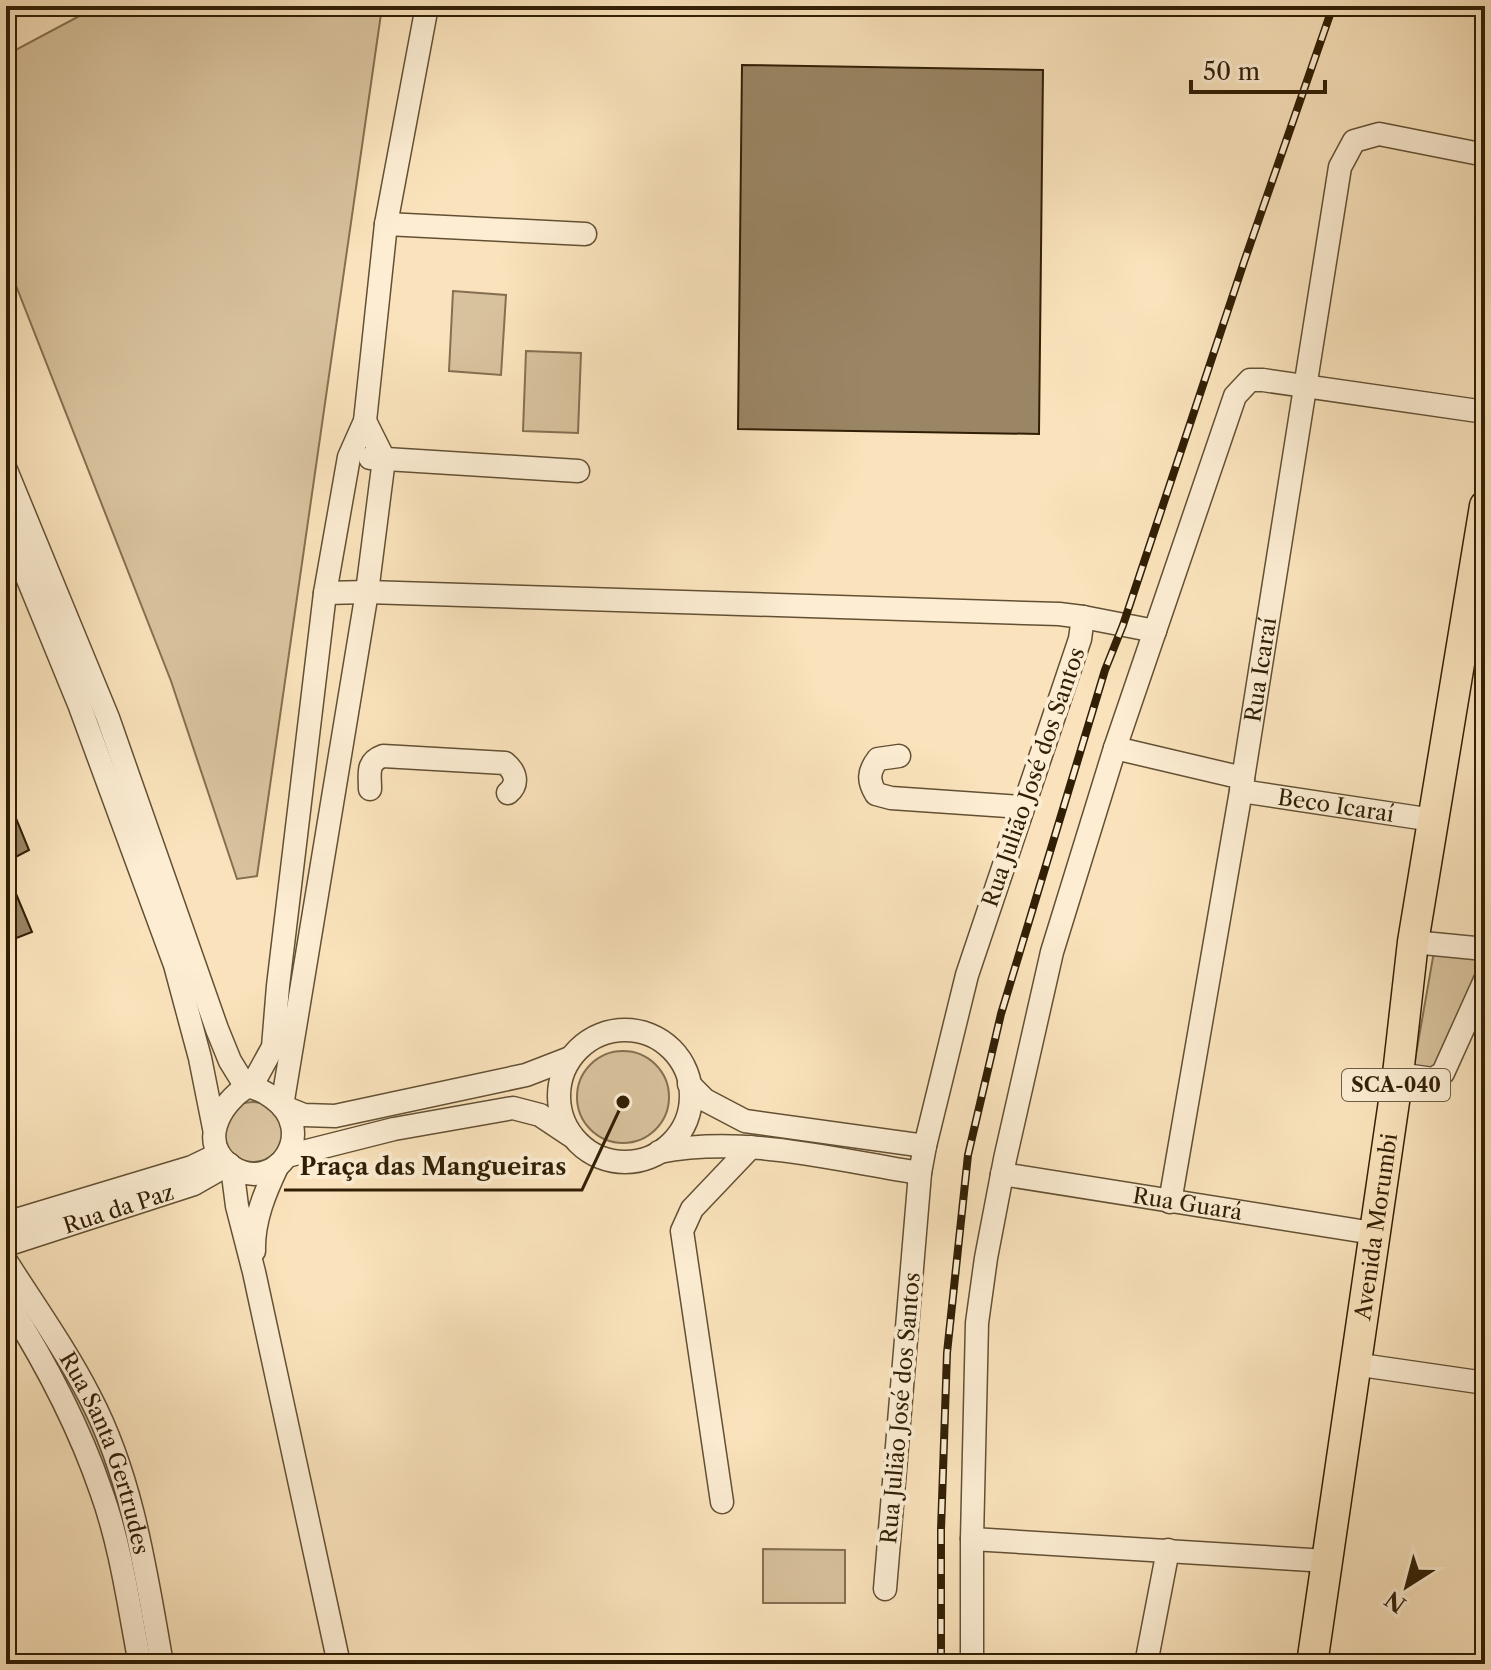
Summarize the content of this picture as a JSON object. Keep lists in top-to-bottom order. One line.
{"streets":{"main road":["SCA-040","Avenida Morumbi"],"street":["Rua Icaraí","Rua Julião José dos Santos","Beco Icaraí","Rua Guará","Rua da Paz","Rua Santa Gertrudes"]},"crossings":[["Rua Icaraí","Beco Icaraí"],["Rua Icaraí","Rua Guará"],["Beco Icaraí","Avenida Morumbi"],["Rua Guará","Avenida Morumbi"]],"places":["Praça das Mangueiras"],"scale_bar":"50 m","north":"bottom left"}
